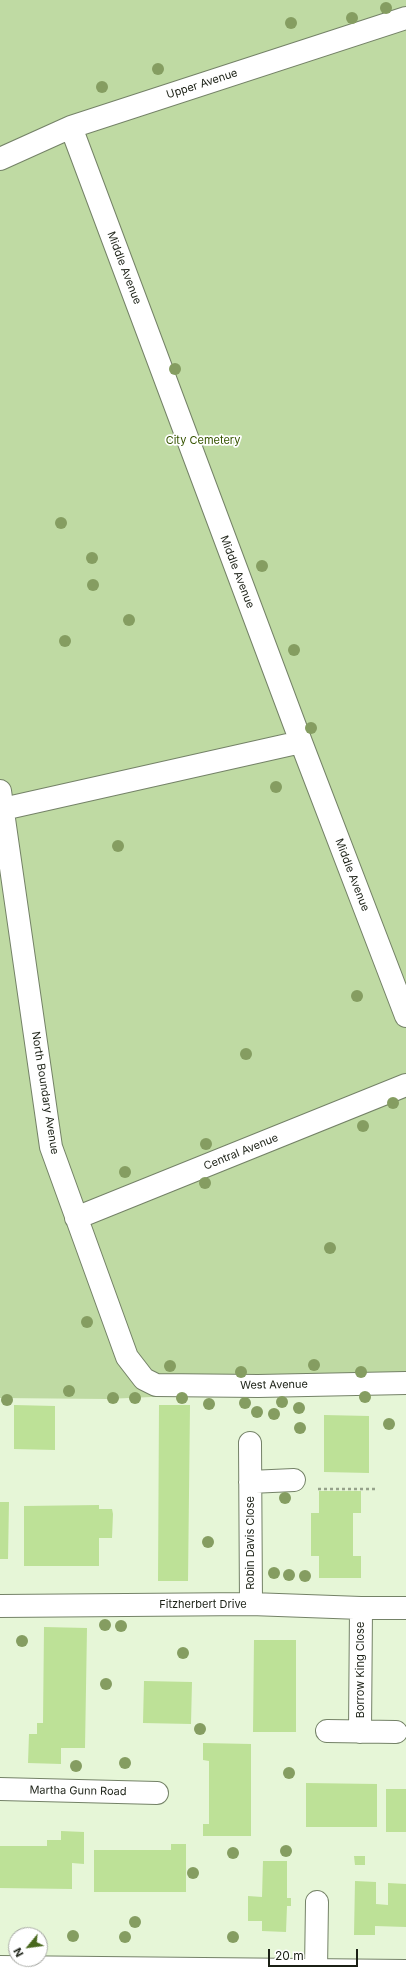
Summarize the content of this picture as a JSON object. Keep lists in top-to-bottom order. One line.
{"streets":{"street":["Upper Avenue","Middle Avenue","North Boundary Avenue","Central Avenue","West Avenue","Robin Davis Close","Fitzherbert Drive","Borrow King Close","Martha Gunn Road"]},"crossings":[["Upper Avenue","Middle Avenue"],["North Boundary Avenue","Central Avenue"],["North Boundary Avenue","West Avenue"],["Robin Davis Close","Fitzherbert Drive"],["Fitzherbert Drive","Borrow King Close"]],"parks":["City Cemetery"],"scale_bar":"20 m","north":"bottom left"}
